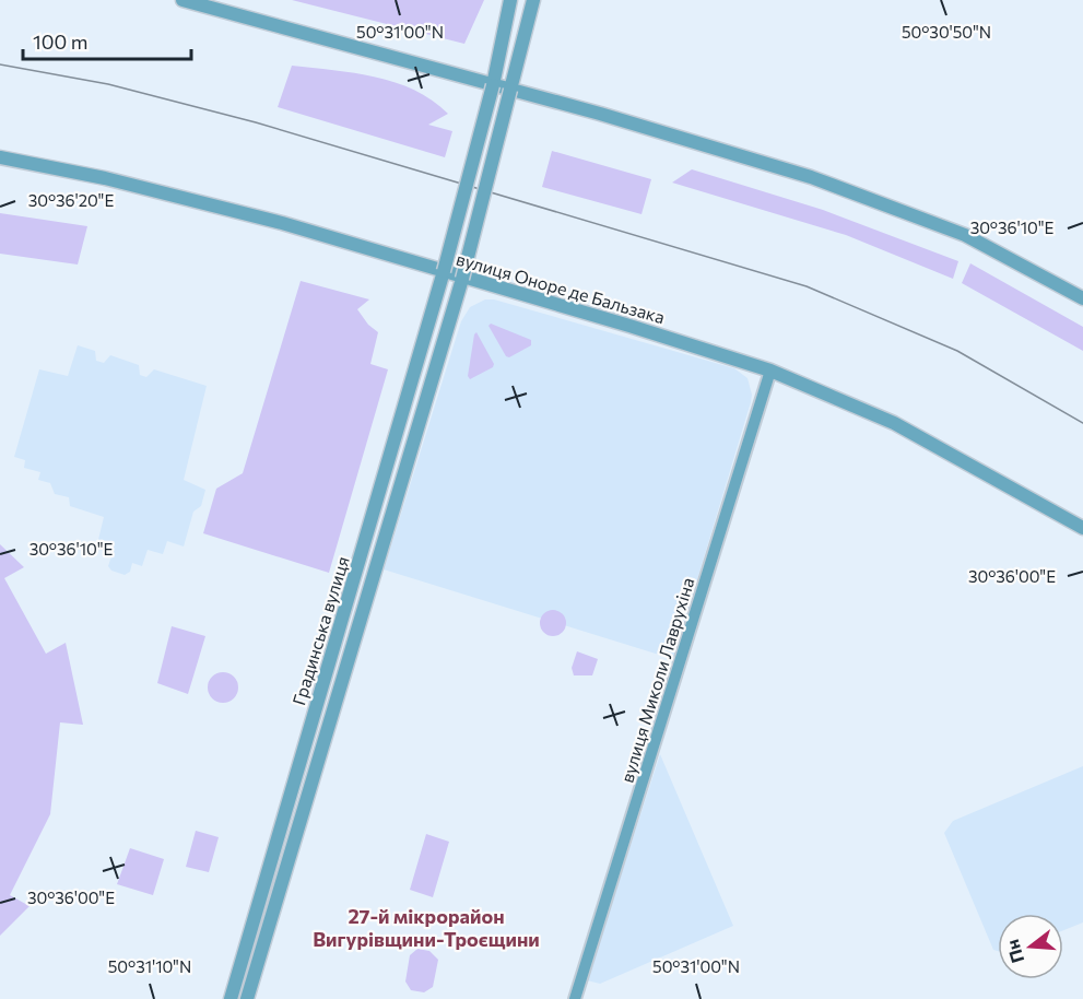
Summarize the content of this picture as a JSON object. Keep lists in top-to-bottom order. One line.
{"streets":{"street":["вулиця Оноре де Бальзака","Градинська вулиця","вулиця Миколи Лаврухіна"]},"crossings":[["вулиця Оноре де Бальзака","Градинська вулиця"],["вулиця Оноре де Бальзака","вулиця Миколи Лаврухіна"]],"districts":["27-й мікрорайон Вигурівщини-Троєщини"],"scale_bar":"100 m","north":"left","coordinates":["50°31'00\"N","50°30'50\"N","30°36'20\"E","30°36'10\"E","30°36'00\"E","50°31'10\"N"]}
